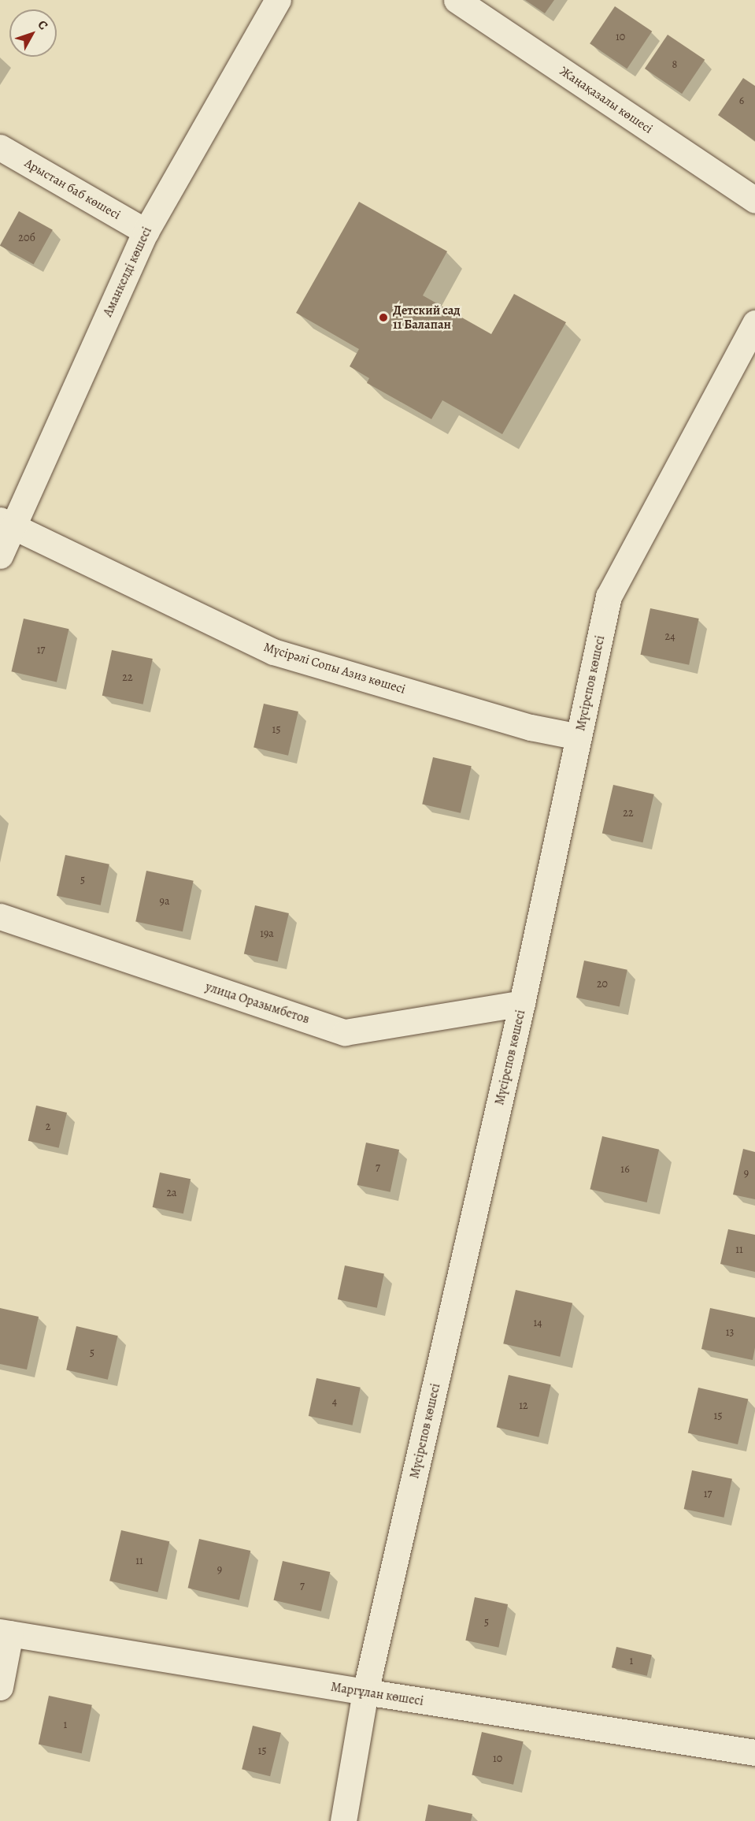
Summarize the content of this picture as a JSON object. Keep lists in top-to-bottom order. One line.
{"streets":{"street":["Жаңақазалы көшесі","Арыстан баб көшесі","Аманкелді көшесі","Мүсірәлі Сопы Азиз көшесі","Мүсірепов көшесі","улица Оразымбетов","Маргұлан көшесі"]},"crossings":[["Арыстан баб көшесі","Аманкелді көшесі"],["Аманкелді көшесі","Мүсірәлі Сопы Азиз көшесі"],["Мүсірәлі Сопы Азиз көшесі","Мүсірепов көшесі"],["Мүсірепов көшесі","улица Оразымбетов"],["Мүсірепов көшесі","Маргұлан көшесі"]],"places":["Детский сад 11 Балапан"],"house_numbers":["10","8","6","20б","24","17","22","15","22","5","9а","19а","20","2","7","16","9","2а","11","14","13","5","4","12","15","17","11","9","7","5","1","1","15","10"],"north":"top right"}
